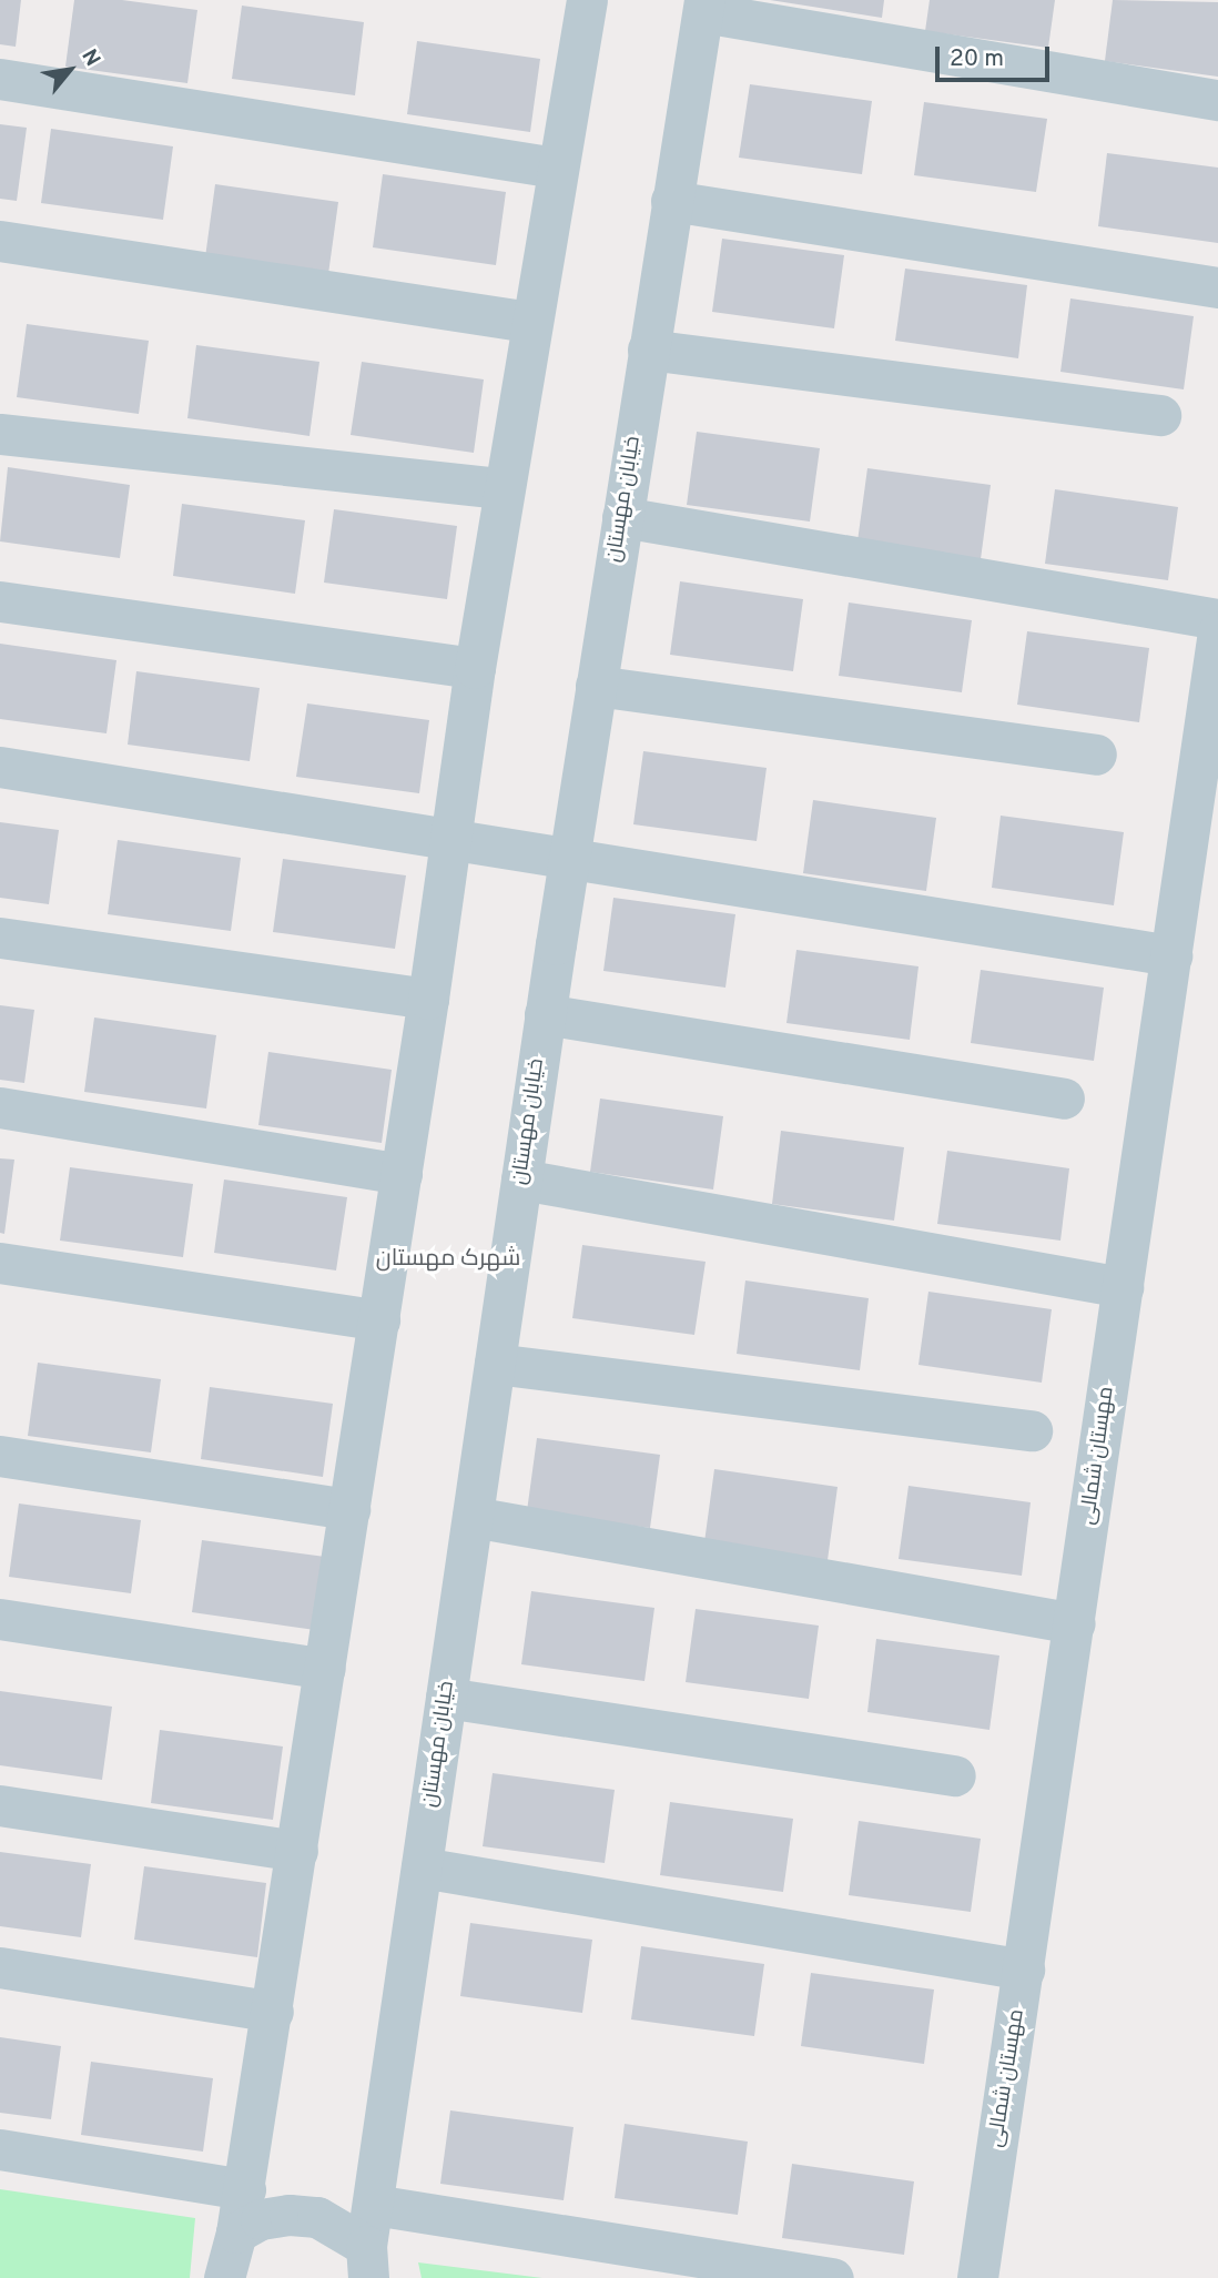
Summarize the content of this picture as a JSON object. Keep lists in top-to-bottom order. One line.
{"streets":{"street":["خیابان مهستان","مهستان شمالی"]},"districts":["شهرک مهستان"],"scale_bar":"20 m","north":"top right"}
